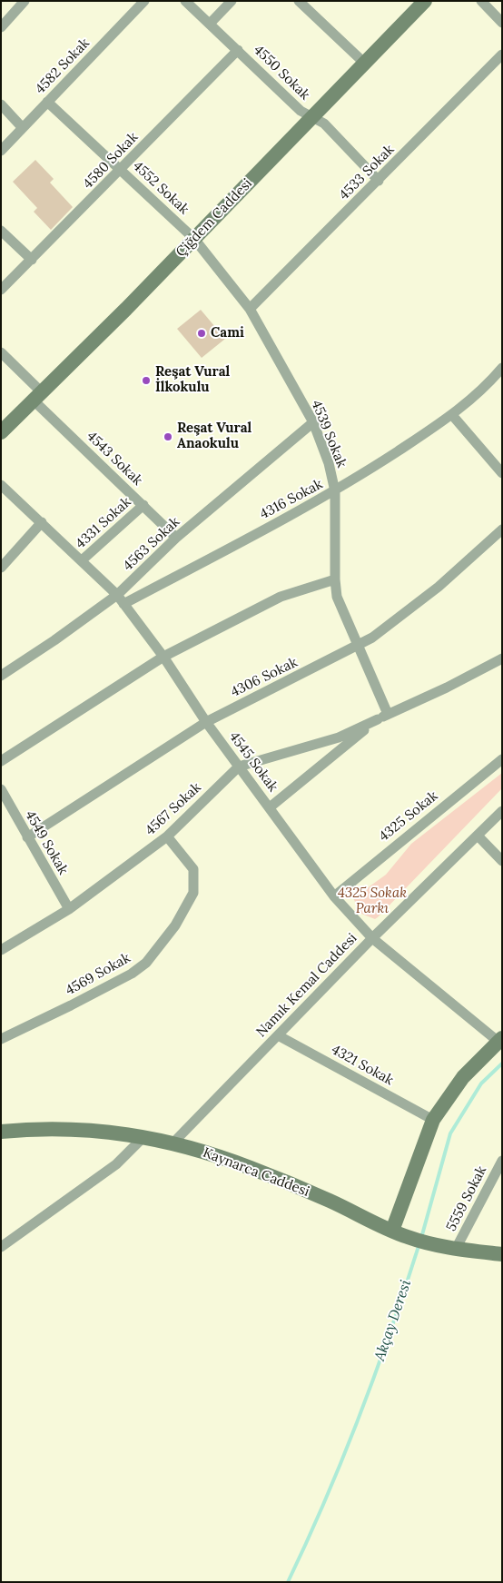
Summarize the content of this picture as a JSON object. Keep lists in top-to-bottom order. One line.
{"streets":{"street":["4582 Sokak","4550 Sokak","4580 Sokak","4533 Sokak","4552 Sokak","Çiğdem Caddesi","4539 Sokak","4543 Sokak","4316 Sokak","4331 Sokak","4563 Sokak","4306 Sokak","4545 Sokak","4567 Sokak","4325 Sokak","4549 Sokak","4569 Sokak","Namık Kemal Caddesi","4321 Sokak","Kaynarca Caddesi","5559 Sokak"]},"crossings":[["4582 Sokak","4552 Sokak"],["4550 Sokak","4580 Sokak"],["4550 Sokak","4533 Sokak"],["4550 Sokak","Çiğdem Caddesi"],["4580 Sokak","4552 Sokak"],["4533 Sokak","4539 Sokak"],["4552 Sokak","Çiğdem Caddesi"],["4552 Sokak","4539 Sokak"],["Çiğdem Caddesi","4539 Sokak"],["Çiğdem Caddesi","4543 Sokak"],["4539 Sokak","4316 Sokak"],["4539 Sokak","4563 Sokak"],["4539 Sokak","4306 Sokak"],["4543 Sokak","4331 Sokak"],["4543 Sokak","4563 Sokak"],["4316 Sokak","4545 Sokak"],["4331 Sokak","4545 Sokak"],["4563 Sokak","4545 Sokak"],["4306 Sokak","4545 Sokak"],["4306 Sokak","4549 Sokak"],["4545 Sokak","4567 Sokak"],["4545 Sokak","4325 Sokak"],["4545 Sokak","Namık Kemal Caddesi"],["4567 Sokak","4549 Sokak"],["4567 Sokak","4569 Sokak"],["Namık Kemal Caddesi","4321 Sokak"],["Namık Kemal Caddesi","Kaynarca Caddesi"],["Kaynarca Caddesi","5559 Sokak"]],"water":["Akçay Deresi"],"parks":["4325 Sokak Parkı"],"places":["Cami","Reşat Vural İlkokulu","Reşat Vural Anaokulu"]}
